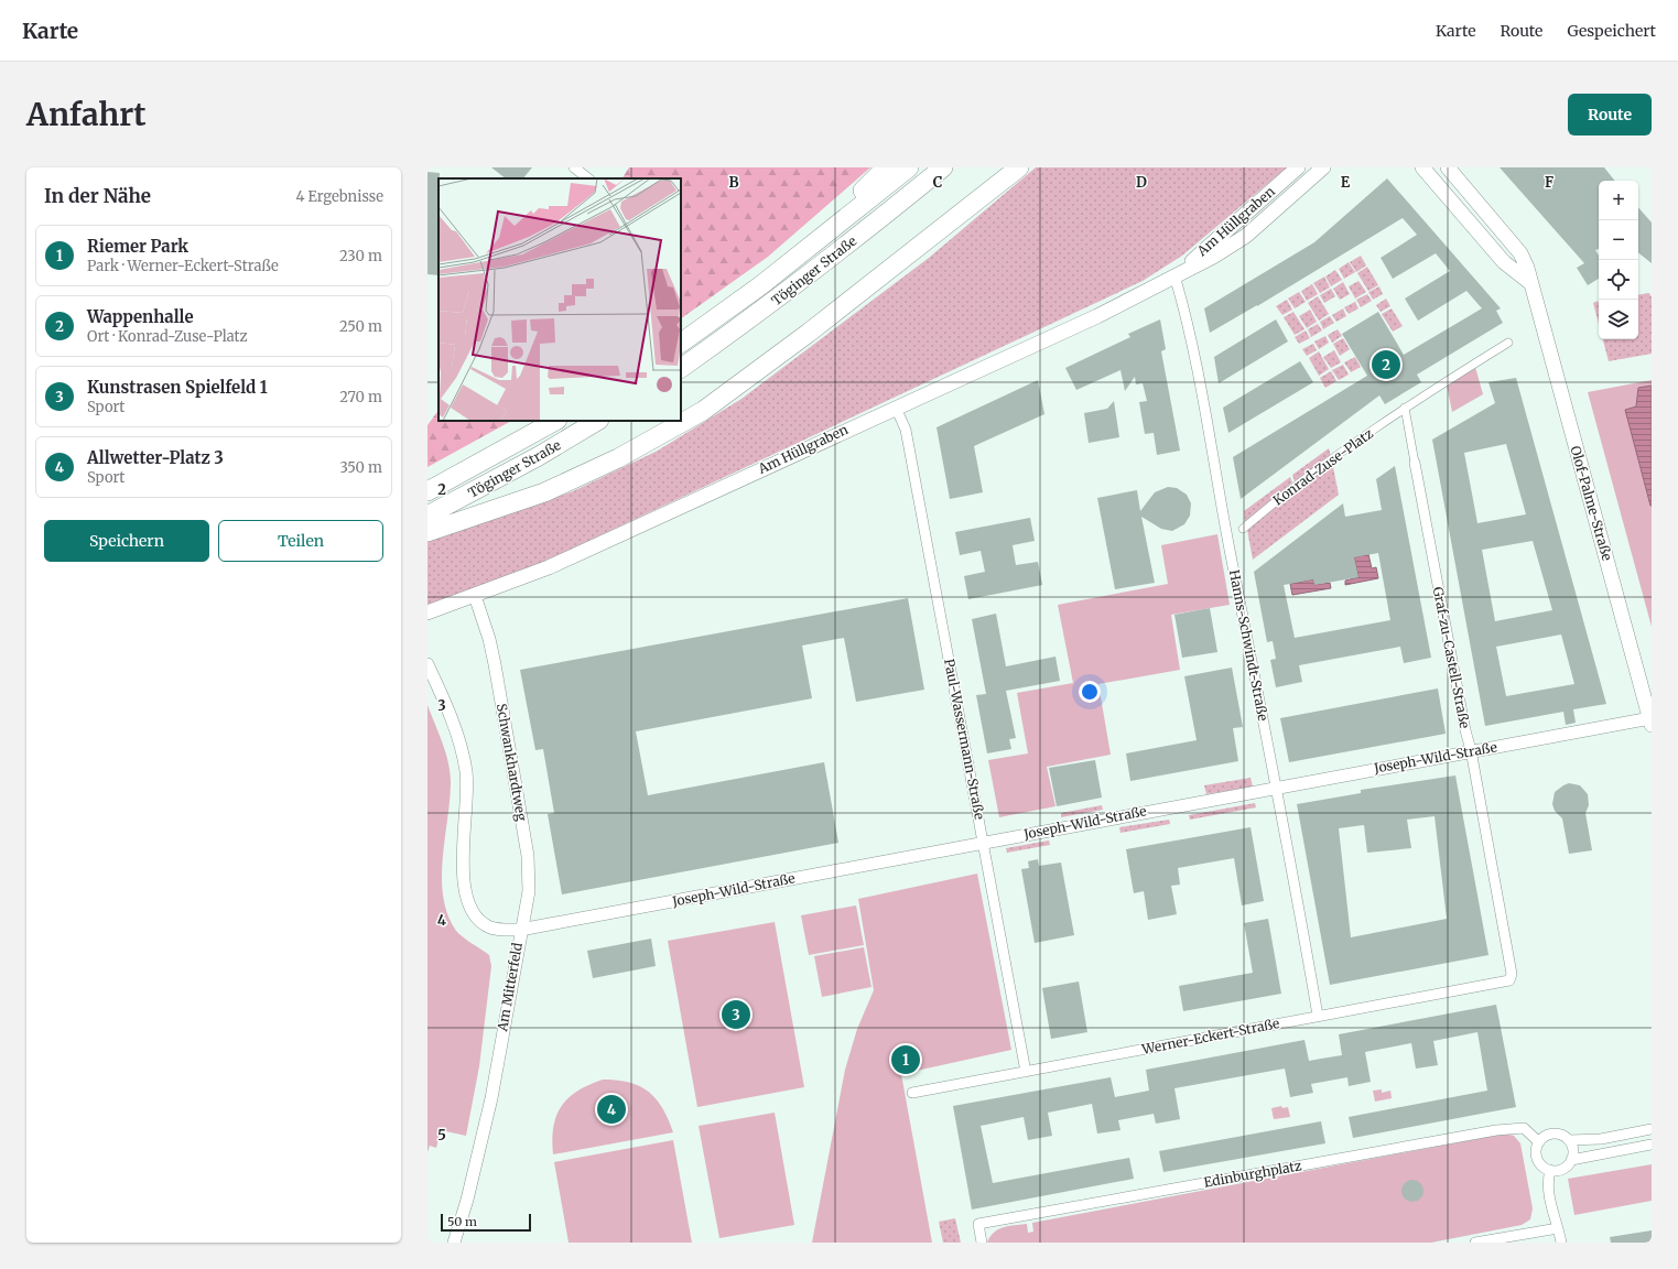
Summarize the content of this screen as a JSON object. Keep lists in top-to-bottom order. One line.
{"streets":{"highway":["Töginger Straße"],"main road":["Am Hüllgraben","Olof-Palme-Straße"],"street":["Konrad-Zuse-Platz","Hanns-Schwindt-Straße","Graf-zu-Castell-Straße","Paul-Wassermann-Straße","Joseph-Wild-Straße","Schwankhardtweg","Am Mitterfeld","Werner-Eckert-Straße","Edinburghplatz"]},"crossings":[["Am Hüllgraben","Hanns-Schwindt-Straße"],["Am Hüllgraben","Paul-Wassermann-Straße"],["Am Hüllgraben","Schwankhardtweg"],["Olof-Palme-Straße","Joseph-Wild-Straße"],["Hanns-Schwindt-Straße","Joseph-Wild-Straße"],["Hanns-Schwindt-Straße","Werner-Eckert-Straße"],["Graf-zu-Castell-Straße","Joseph-Wild-Straße"],["Graf-zu-Castell-Straße","Werner-Eckert-Straße"],["Paul-Wassermann-Straße","Joseph-Wild-Straße"],["Paul-Wassermann-Straße","Werner-Eckert-Straße"],["Joseph-Wild-Straße","Schwankhardtweg"],["Joseph-Wild-Straße","Am Mitterfeld"],["Schwankhardtweg","Am Mitterfeld"]],"scale_bar":"50 m","page":{"header":"Karte","nav":["Karte","Route","Gespeichert"],"buttons":["Route",["Speichern","Teilen"]],"title":"Anfahrt","heading":["In der Nähe","4 Ergebnisse"],"map_buttons":["+","−"],"list":[{"mark":"1","name":"Riemer Park","note":"Park · Werner-Eckert-Straße","value":"230 m"},{"mark":"2","name":"Wappenhalle","note":"Ort · Konrad-Zuse-Platz","value":"250 m"},{"mark":"3","name":"Kunstrasen Spielfeld 1","note":"Sport","value":"270 m"},{"mark":"4","name":"Allwetter-Platz 3","note":"Sport","value":"350 m"}],"pins":["2","3","1","4"],"scale":"50 m"},"grid":{"columns":["B","C","D","E","F"],"rows":["2","3","4","5"]}}
